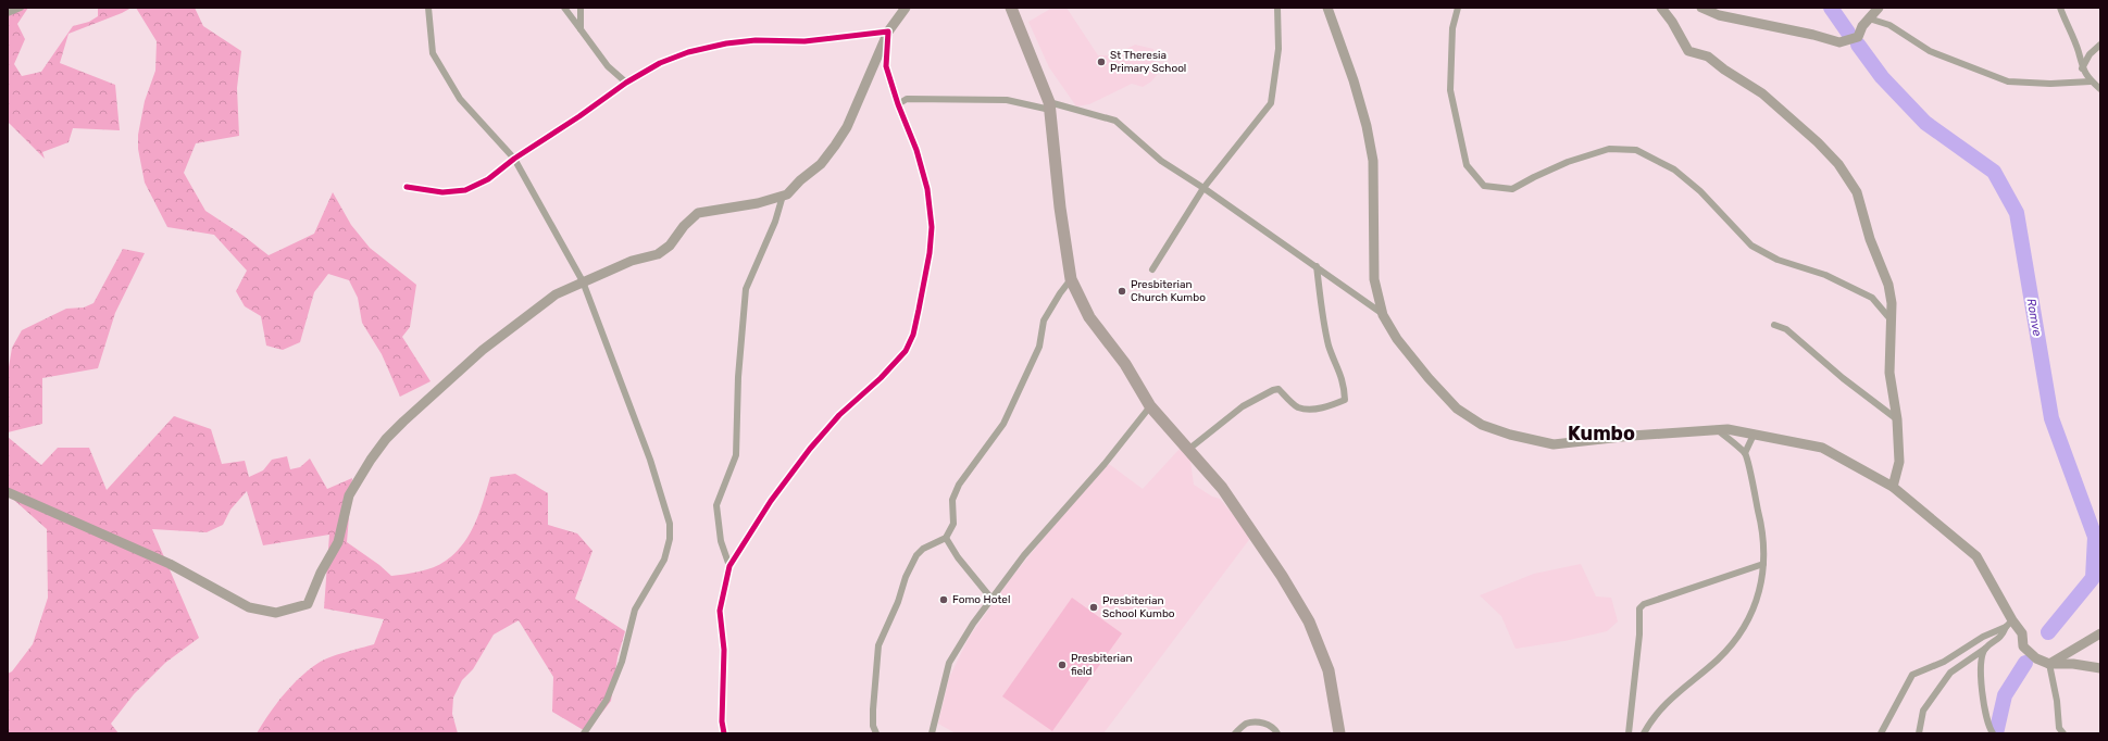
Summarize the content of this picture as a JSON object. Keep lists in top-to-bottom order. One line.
{"districts":["Kumbo"],"water":["Romve"],"places":["St Theresia Primary School","Presbiterian Church Kumbo","Fomo Hotel","Presbiterian School Kumbo","Presbiterian field"]}
